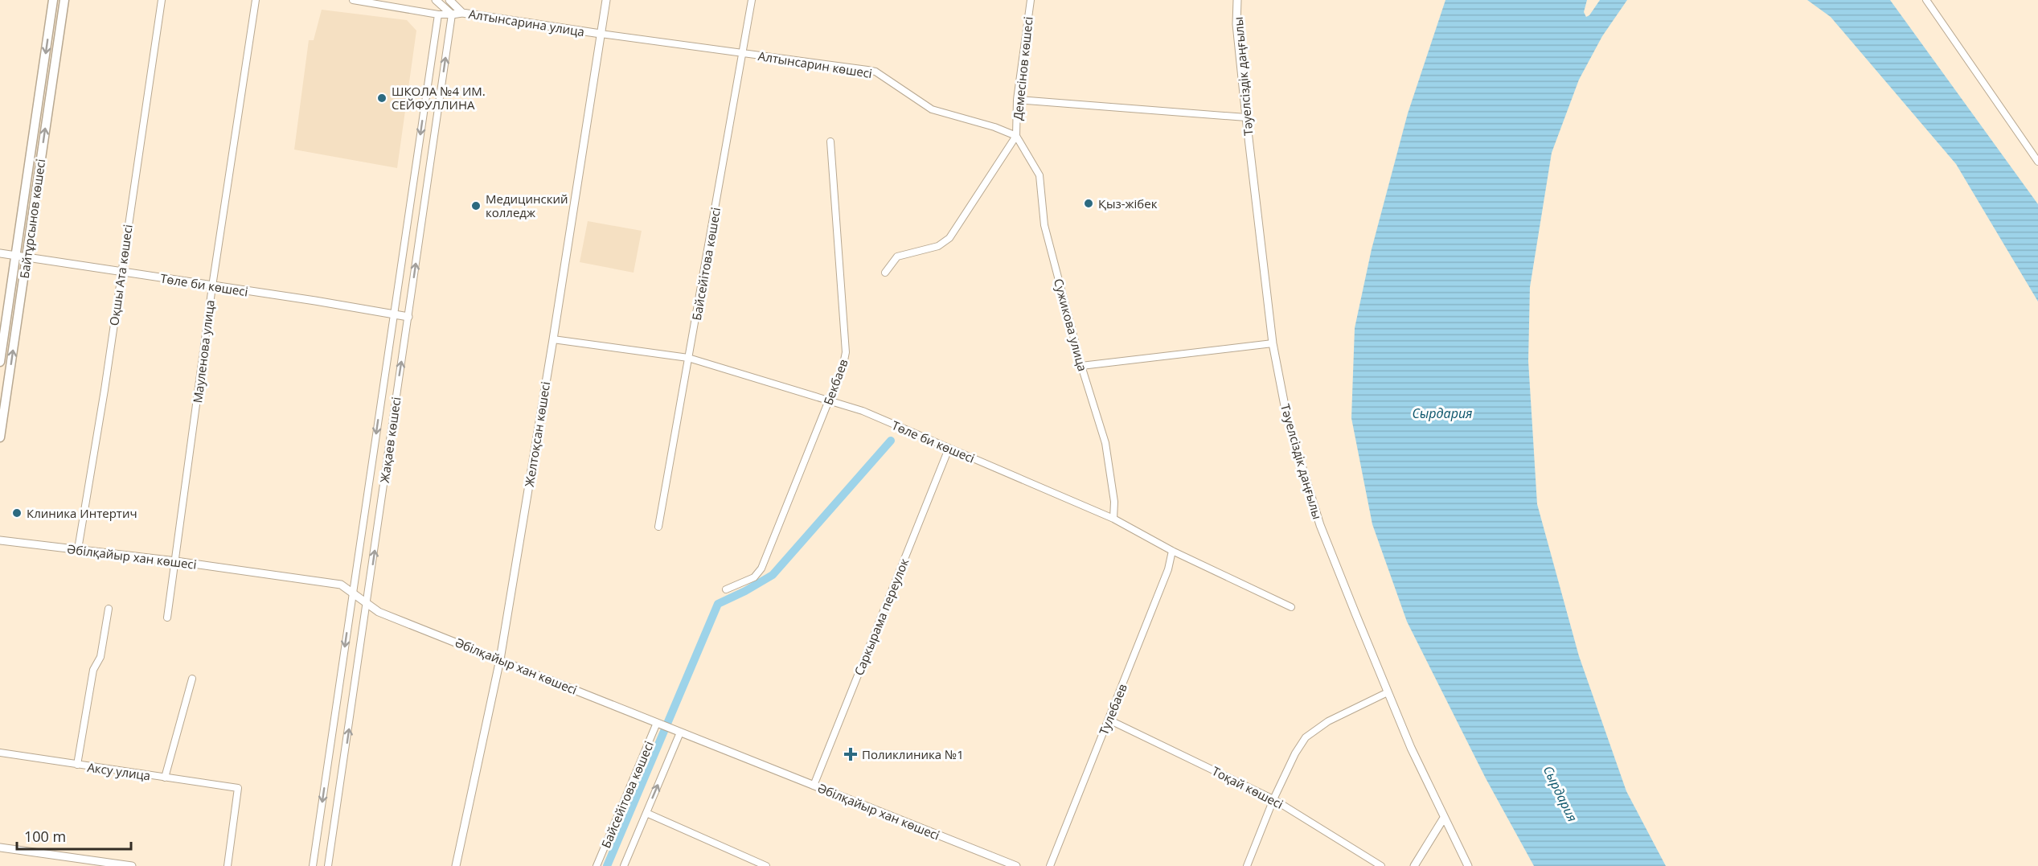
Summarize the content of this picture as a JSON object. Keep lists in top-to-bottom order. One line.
{"streets":{"main road":["Байтұрсынов көшесі"],"street":["Алтынсарина улица","Алтынсарин көшесі","Демесінов көшесі","Тәуелсіздік даңғылы","Байсейітова көшесі","Оқшы Ата көшесі","Төле би көшесі","Сужикова улица","Мауленова улица","Бекбаев","Желтоқсан көшесі","Жақаев көшесі","Әбілқайыр хан көшесі","Саркырама переулок","Тулебаев","Аксу улица","Тоқай көшесі"]},"crossings":[["Алтынсарина улица","Алтынсарин көшесі"],["Алтынсарина улица","Желтоқсан көшесі"],["Алтынсарина улица","Жақаев көшесі"],["Алтынсарин көшесі","Демесінов көшесі"],["Алтынсарин көшесі","Байсейітова көшесі"],["Алтынсарин көшесі","Сужикова улица"],["Алтынсарин көшесі","Желтоқсан көшесі"],["Демесінов көшесі","Сужикова улица"],["Байтұрсынов көшесі","Төле би көшесі"],["Байсейітова көшесі","Төле би көшесі"],["Байсейітова көшесі","Әбілқайыр хан көшесі"],["Оқшы Ата көшесі","Төле би көшесі"],["Оқшы Ата көшесі","Әбілқайыр хан көшесі"],["Төле би көшесі","Сужикова улица"],["Төле би көшесі","Мауленова улица"],["Төле би көшесі","Бекбаев"],["Төле би көшесі","Желтоқсан көшесі"],["Төле би көшесі","Жақаев көшесі"],["Төле би көшесі","Саркырама переулок"],["Төле би көшесі","Тулебаев"],["Мауленова улица","Әбілқайыр хан көшесі"],["Желтоқсан көшесі","Әбілқайыр хан көшесі"],["Жақаев көшесі","Әбілқайыр хан көшесі"],["Әбілқайыр хан көшесі","Саркырама переулок"],["Тулебаев","Тоқай көшесі"]],"water":["Сырдария"],"places":{"other":["ШКОЛА №4 ИМ. СЕЙФУЛЛИНА","Қыз-жібек","Медицинский колледж","Клиника Интертич"],"health":["Поликлиника №1"]},"scale_bar":"100 m"}
